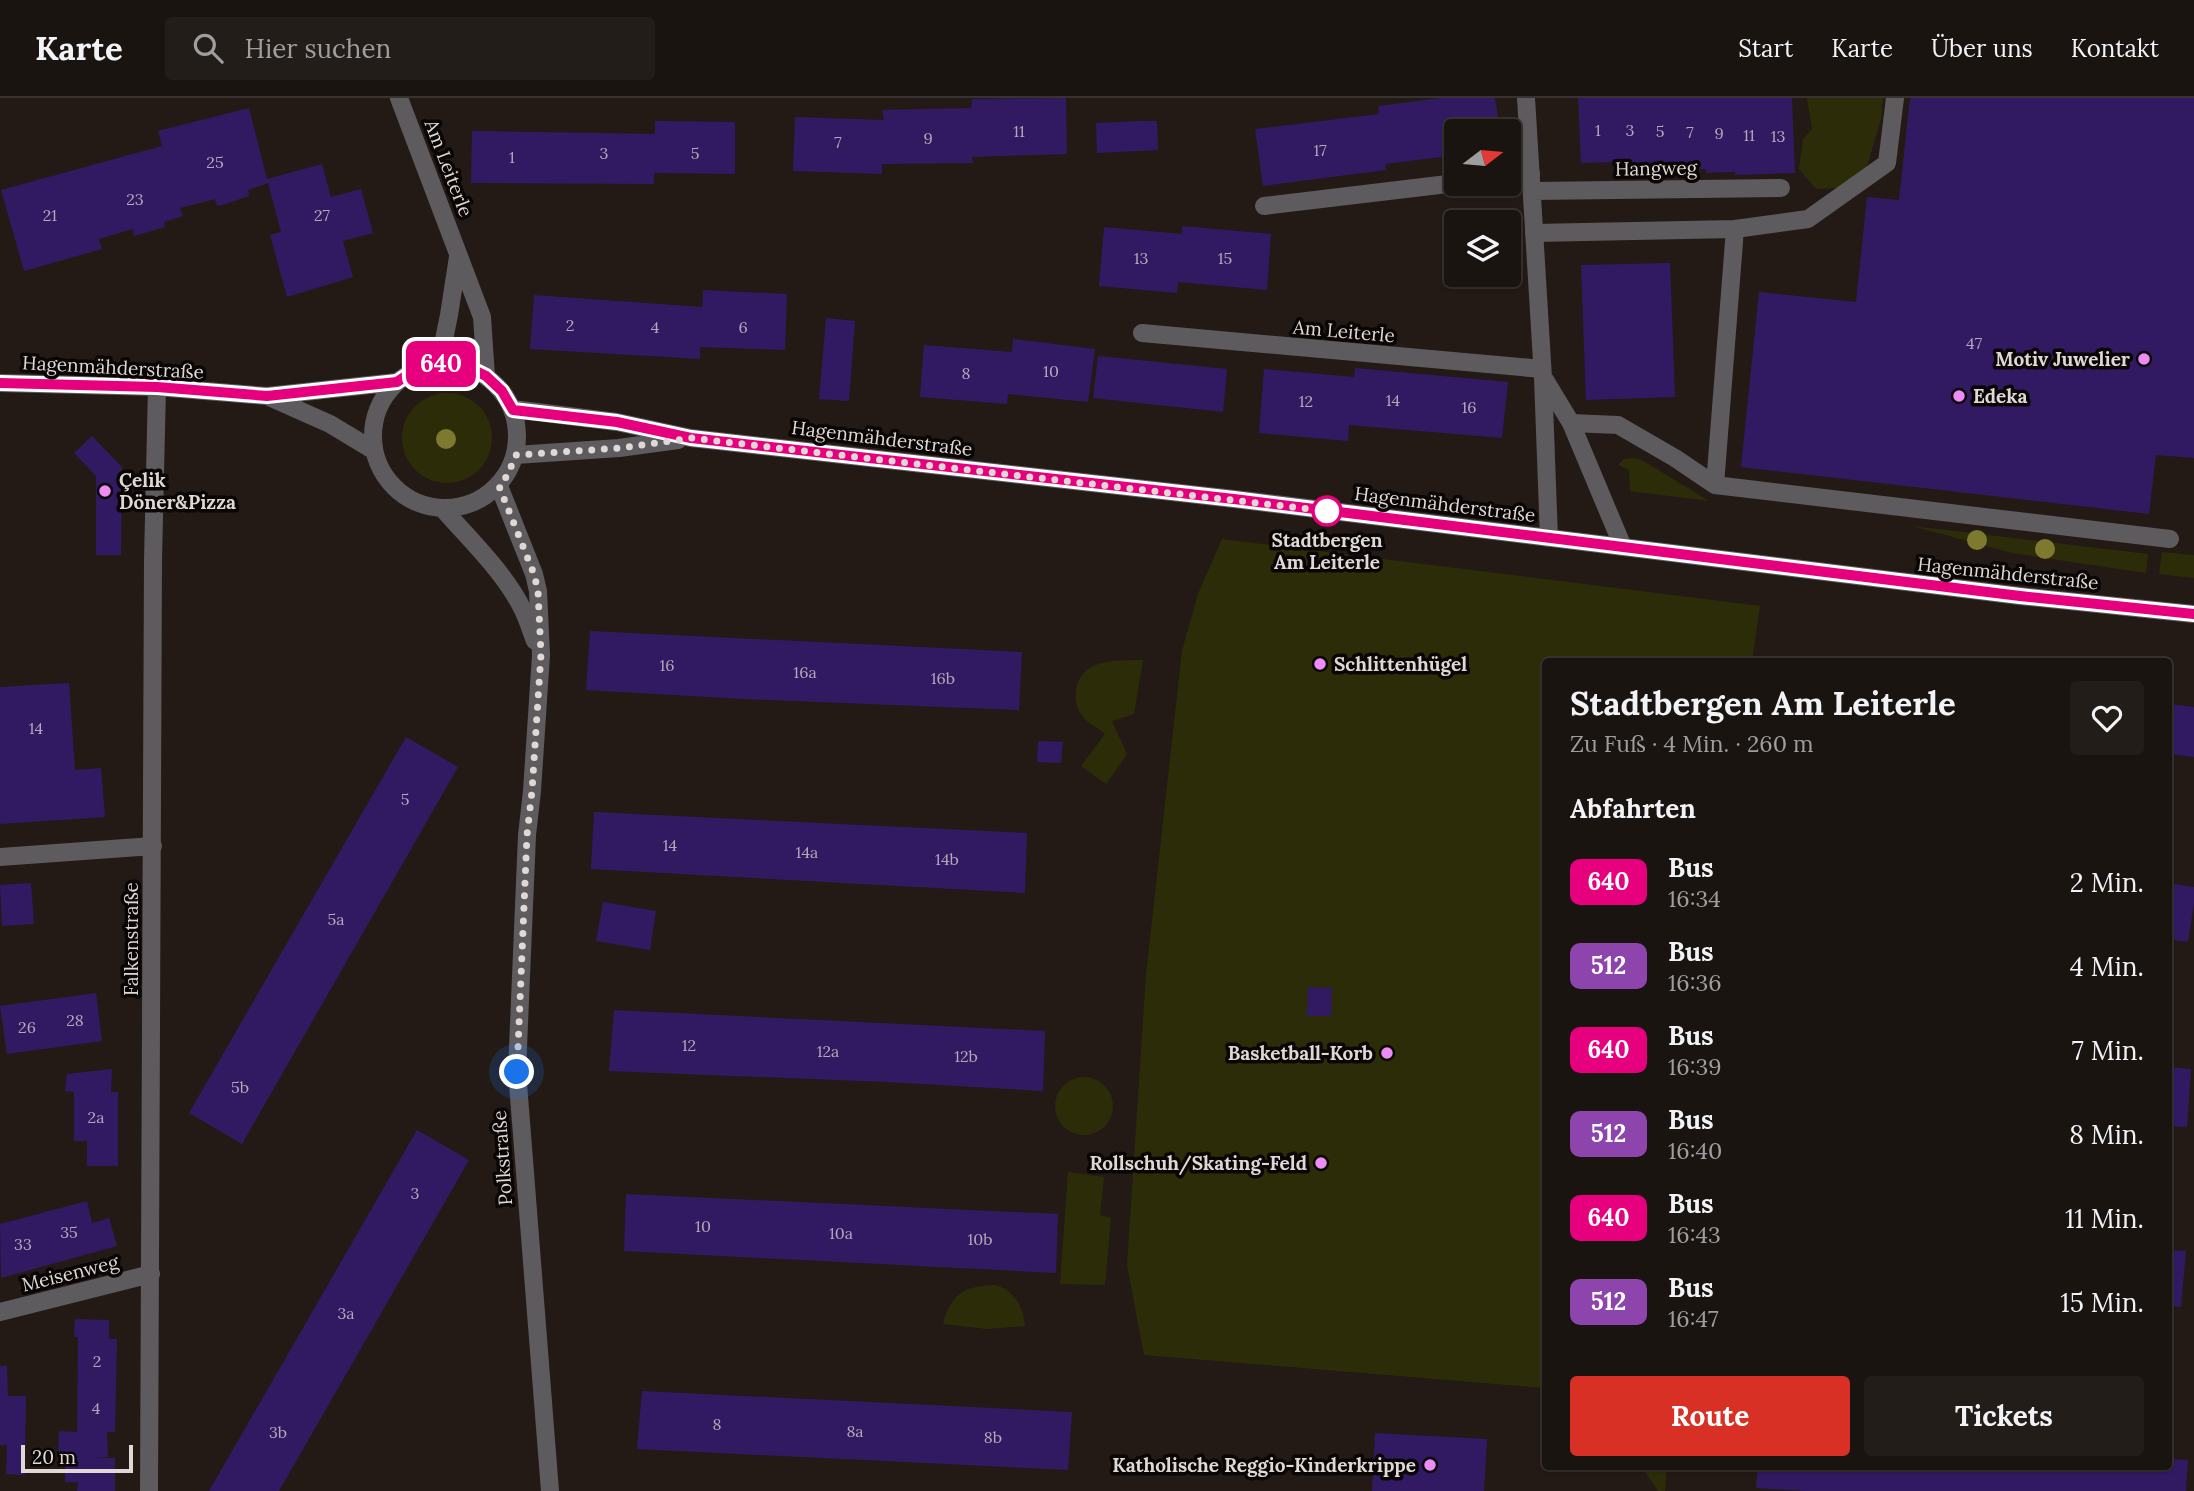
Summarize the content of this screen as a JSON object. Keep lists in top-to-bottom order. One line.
{"streets":{"street":["Am Leiterle","Hangweg","Hagenmähderstraße","Falkenstraße","Polkstraße","Meisenweg"]},"crossings":[["Am Leiterle","Hagenmähderstraße"],["Am Leiterle","Polkstraße"],["Hagenmähderstraße","Falkenstraße"],["Hagenmähderstraße","Polkstraße"],["Falkenstraße","Meisenweg"]],"places":["Motiv Juwelier","Edeka","Çelik Döner&Pizza","Stadtbergen Am Leiterle","Schlittenhügel","Basketball-Korb","Rollschuh/Skating-Feld","Katholische Reggio-Kinderkrippe"],"lines":["bus line 640"],"house_numbers":["1","3","11","5","7","9","11","13","9","7","17","3","5","1","25","23","21","27","13","15","2","4","6","47","10","8","14","12","16","16","16a","16b","14","5","14","14a","14b","5a","28","26","12","12a","12b","5b","2a","3","10","35","10a","10b","33","3a","2","4","8","8a","3b","8b"],"scale_bar":"20 m","north":"right","page":{"header":"Karte","search":"Hier suchen","nav":["Start","Karte","Über uns","Kontakt"],"on_map":"640","heading":[["Stadtbergen Am Leiterle","Zu Fuß · 4 Min. · 260 m"],"Abfahrten"],"list":[{"mark":"640","name":"Bus","note":"16:34","value":"2 Min."},{"mark":"512","name":"Bus","note":"16:36","value":"4 Min."},{"mark":"640","name":"Bus","note":"16:39","value":"7 Min."},{"mark":"512","name":"Bus","note":"16:40","value":"8 Min."},{"mark":"640","name":"Bus","note":"16:43","value":"11 Min."},{"mark":"512","name":"Bus","note":"16:47","value":"15 Min."}],"buttons":["Route","Tickets"],"scale":"20 m"}}
